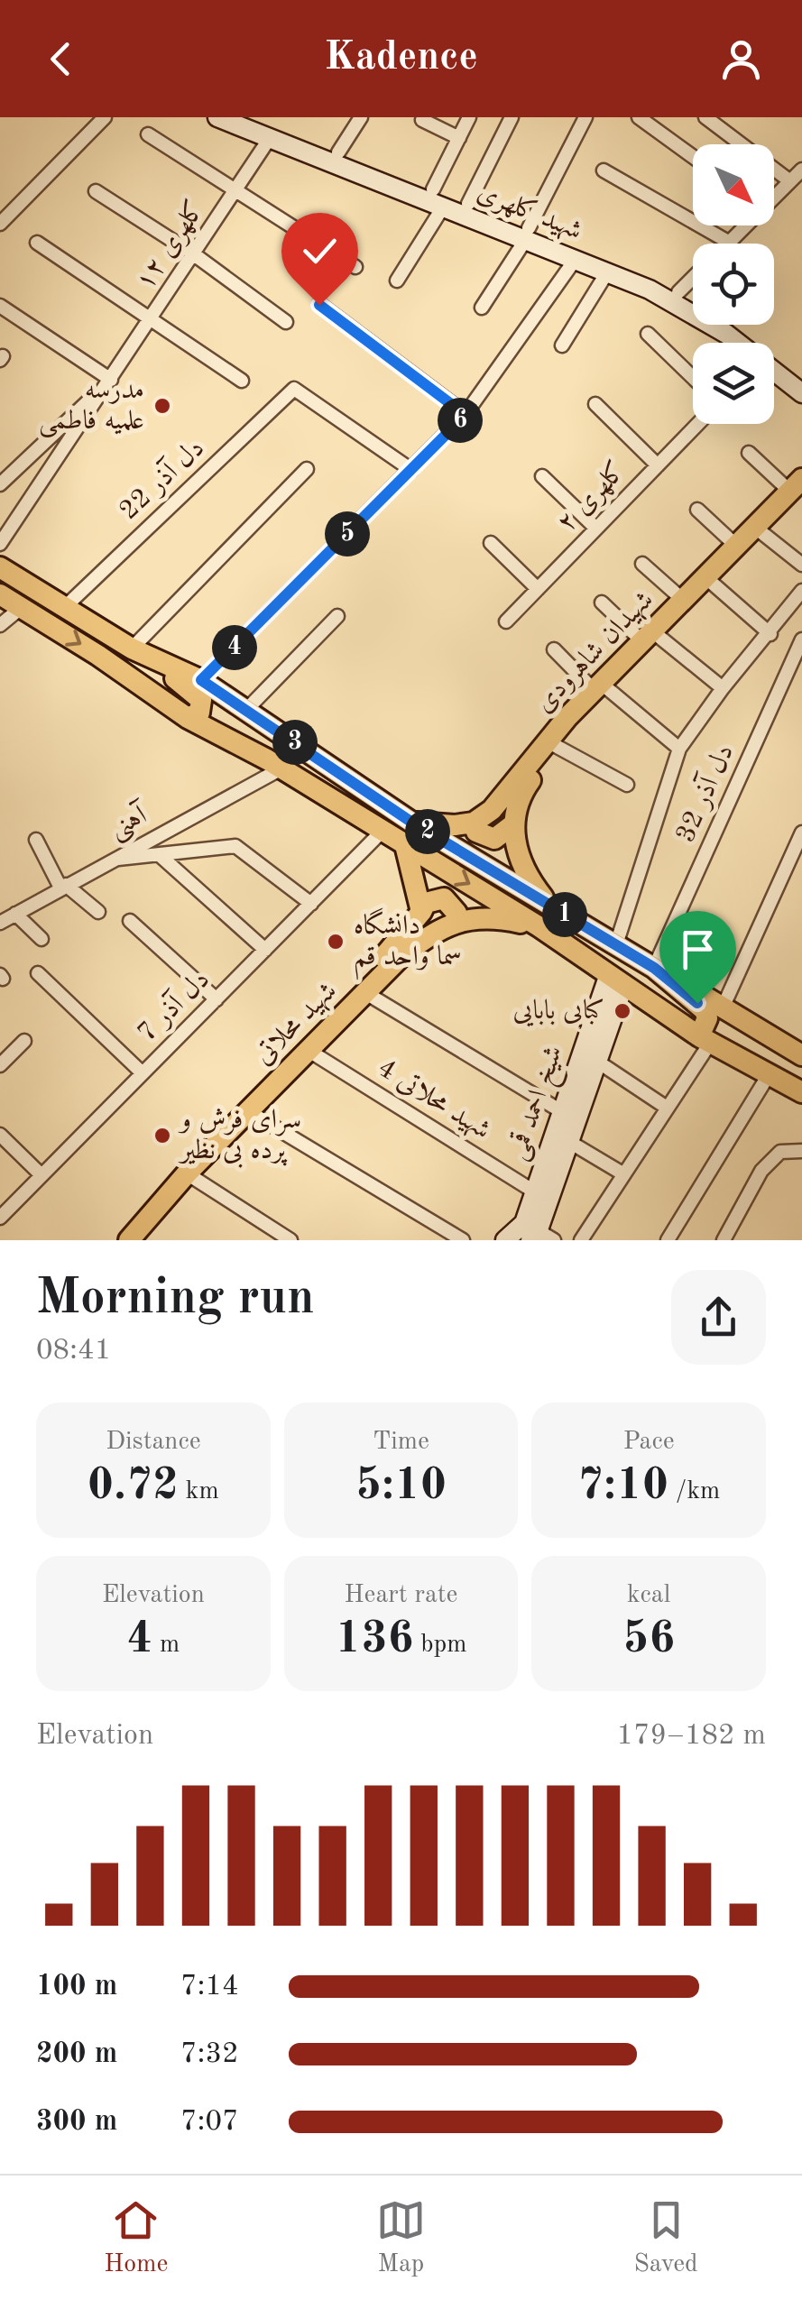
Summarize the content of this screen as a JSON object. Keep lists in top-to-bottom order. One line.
{"streets":{"main road":["شهید کلهری","شهیدان شاهرودی","شهید محلاتی","شیخ احمد قمی"],"street":["کلهری ۱۲","دل آذر 22","کلهری ۲","دل آذر 32","آهنی","دل آذر 7","شهید محلاتی 4"]},"crossings":[["شهید کلهری","کلهری ۱۲"],["شهید محلاتی","شهید محلاتی 4"],["شهید محلاتی 4","شیخ احمد قمی"]],"places":["مدرسه علمیه فاطمی","دانشگاه سما واحد قم","کبابی بابایی","سرای فرش و پرده بی نظیر"],"north":"bottom right","page":{"header":"Kadence","pins":["6","5","4","3","2","1"],"heading":["Morning run","08:41"],"stats":[["Distance","0.72 km"],["Time","5:10"],["Pace","7:10 /km"],["Elevation","4 m"],["Heart rate","136 bpm"],["kcal","56"]],"chart":["Elevation","179–182 m"],"list":[{"name":"100 m","note":"7:14"},{"name":"200 m","note":"7:32"},{"name":"300 m","note":"7:07"}],"tabs":["Home","Map","Saved"]}}
